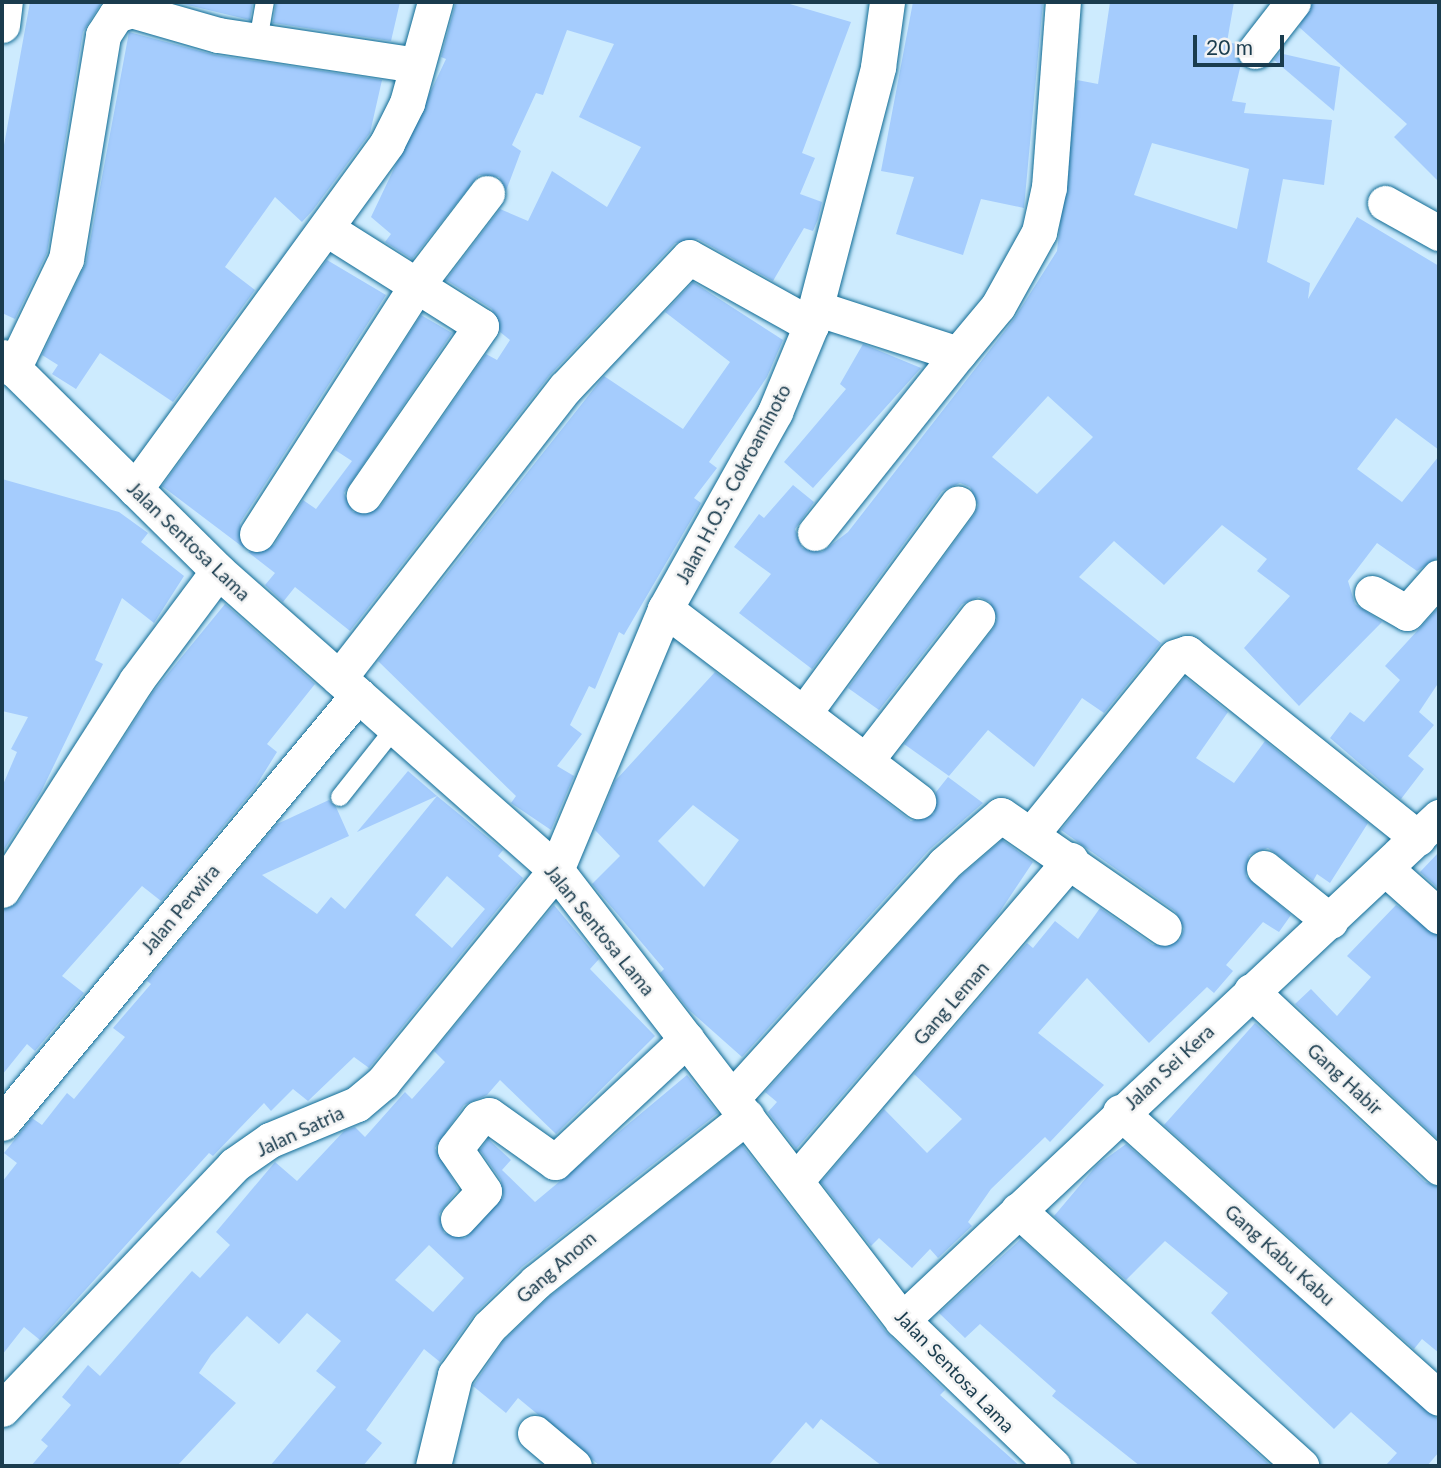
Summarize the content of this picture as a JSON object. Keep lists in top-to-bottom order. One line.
{"streets":{"street":["Jalan H.O.S. Cokroaminoto","Jalan Sentosa Lama","Jalan Perwira","Gang Leman","Jalan Sei Kera","Gang Habir","Jalan Satria","Gang Kabu Kabu","Gang Anom"]},"crossings":[["Jalan H.O.S. Cokroaminoto","Jalan Sentosa Lama"],["Jalan H.O.S. Cokroaminoto","Jalan Perwira"],["Jalan H.O.S. Cokroaminoto","Jalan Satria"],["Jalan Sentosa Lama","Jalan Perwira"],["Jalan Sentosa Lama","Gang Leman"],["Jalan Sentosa Lama","Jalan Sei Kera"],["Jalan Sentosa Lama","Jalan Satria"],["Jalan Sentosa Lama","Gang Anom"],["Jalan Sei Kera","Gang Habir"],["Jalan Sei Kera","Gang Kabu Kabu"]],"scale_bar":"20 m"}
